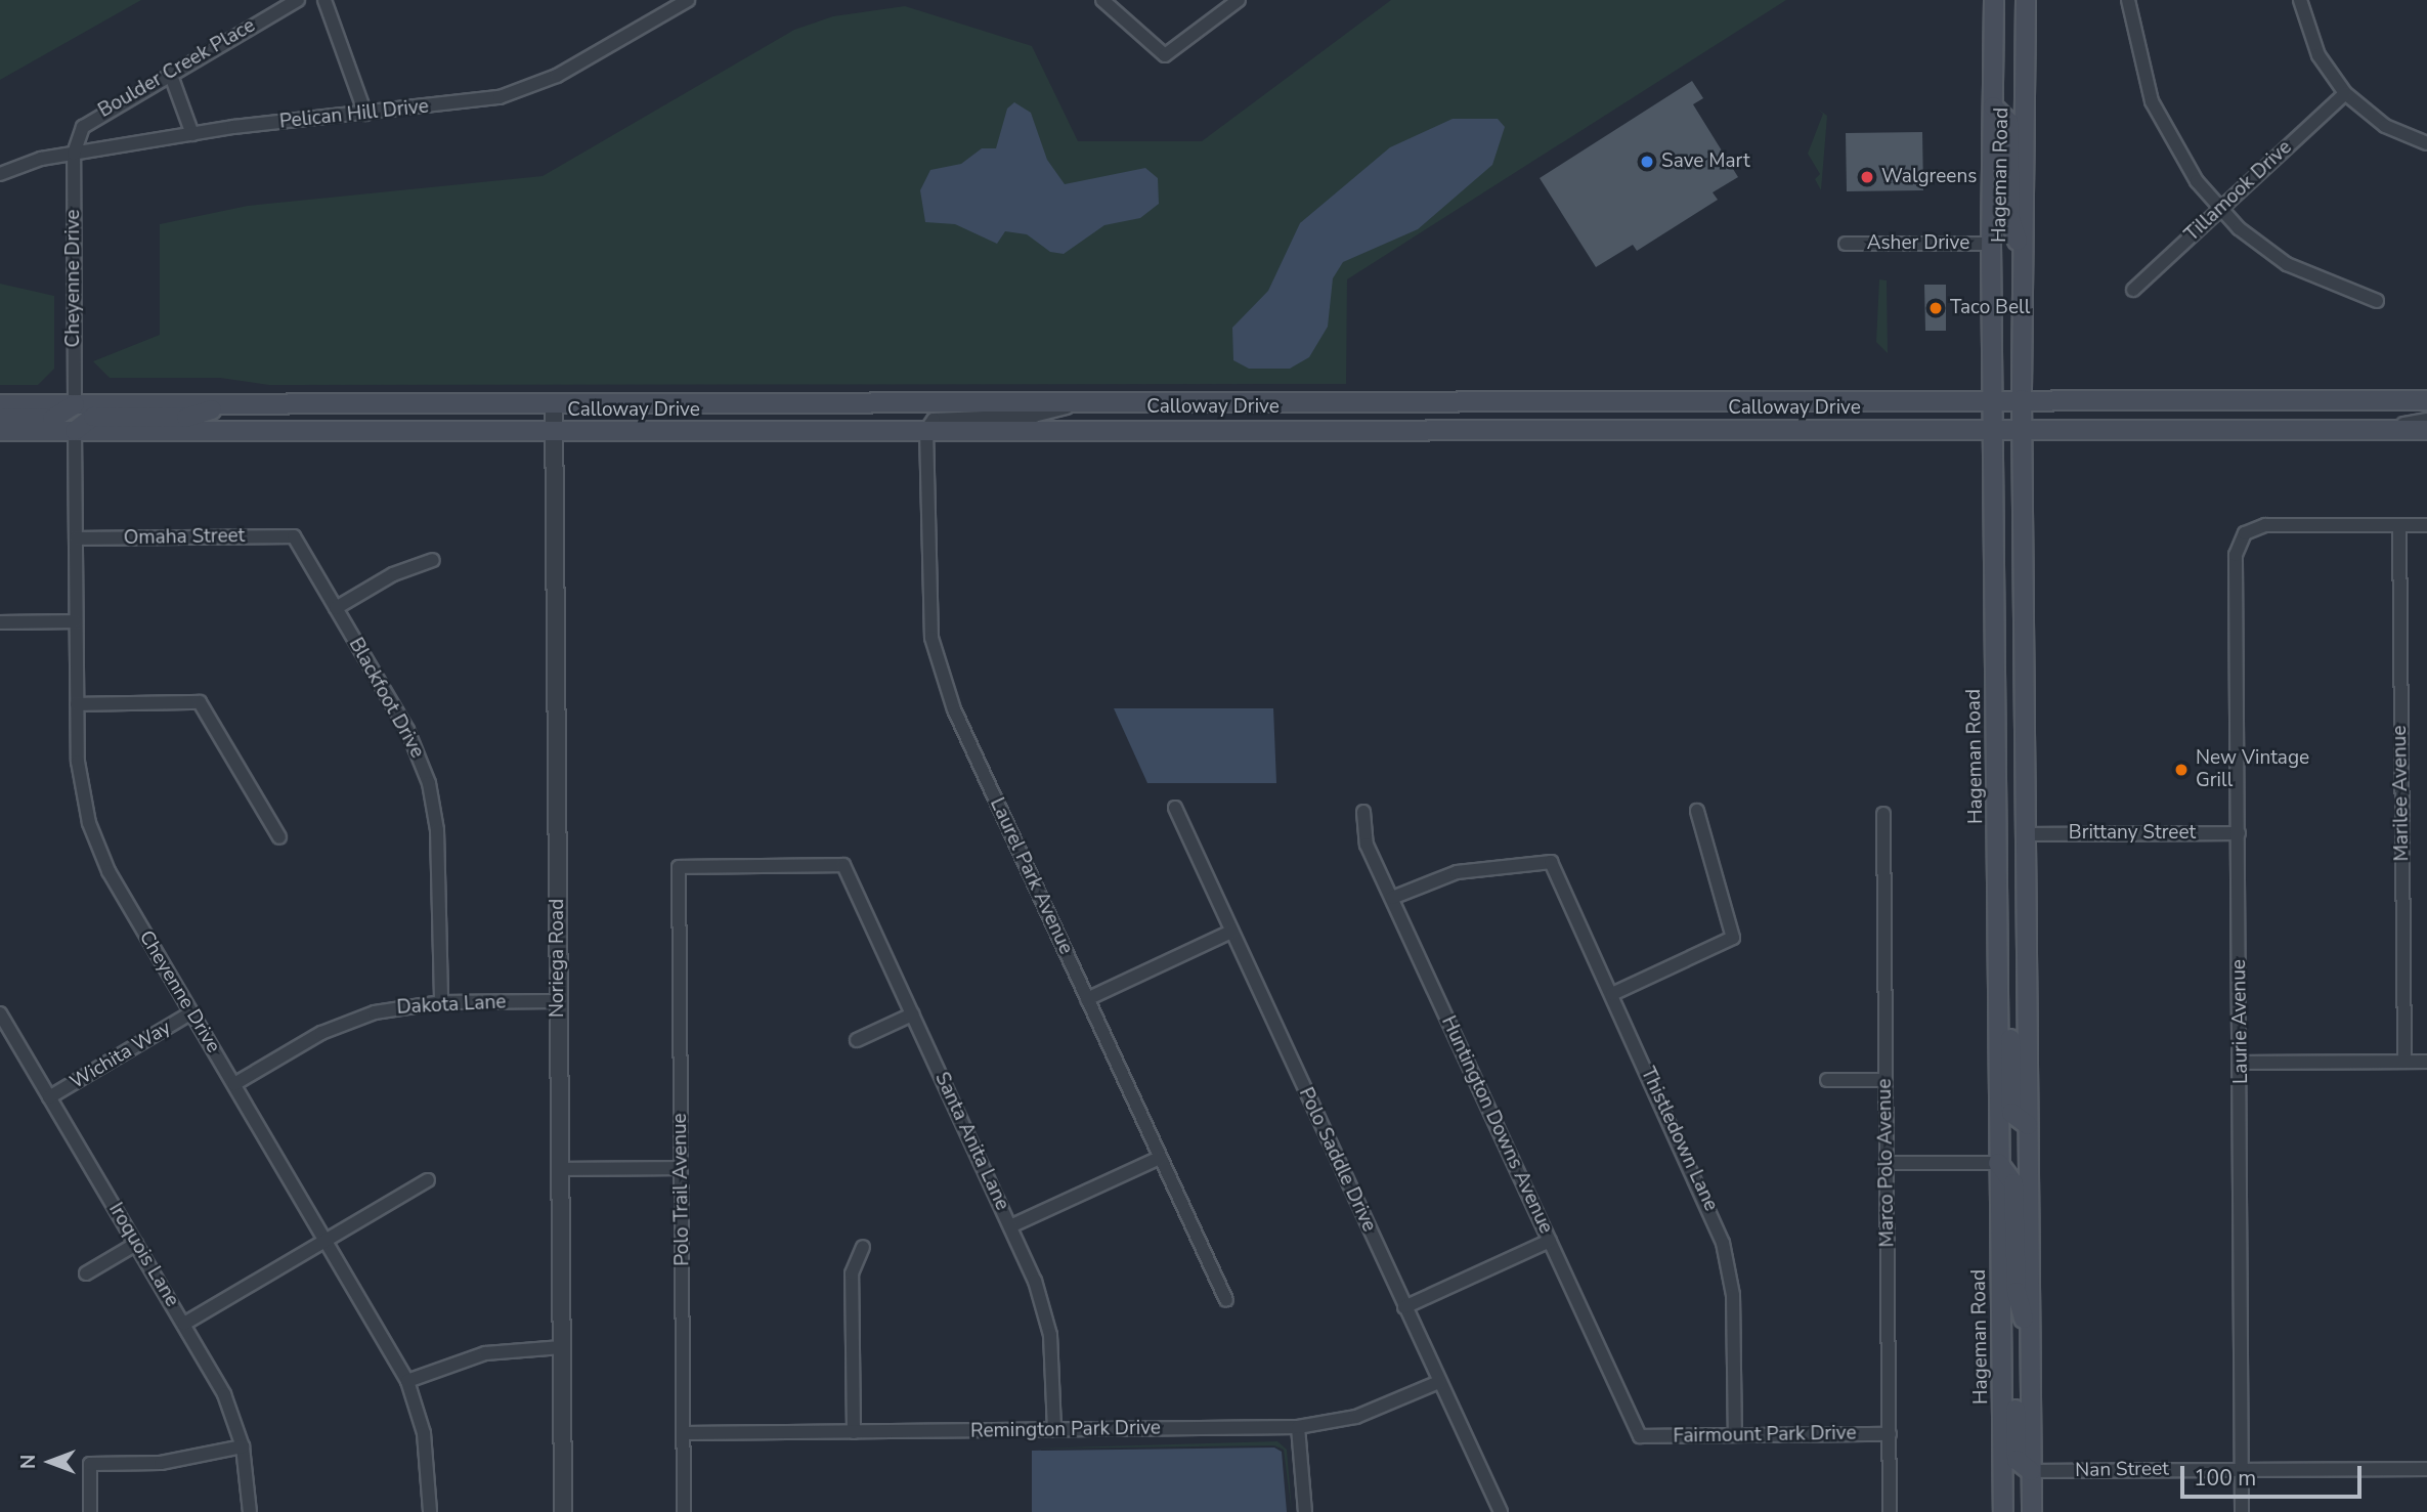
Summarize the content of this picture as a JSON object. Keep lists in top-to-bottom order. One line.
{"streets":{"main road":["Hageman Road","Calloway Drive"],"street":["Boulder Creek Place","Pelican Hill Drive","Tillamook Drive","Asher Drive","Cheyenne Drive","Omaha Street","Blackfoot Drive","Marilee Avenue","Brittany Street","Laurel Park Avenue","Noriega Road","Dakota Lane","Laurie Avenue","Wichita Way","Huntington Downs Avenue","Thistledown Lane","Santa Anita Lane","Polo Saddle Drive","Marco Polo Avenue","Polo Trail Avenue","Iroquois Lane","Remington Park Drive","Fairmount Park Drive","Nan Street"]},"crossings":[["Boulder Creek Place","Pelican Hill Drive"],["Boulder Creek Place","Cheyenne Drive"],["Pelican Hill Drive","Cheyenne Drive"],["Hageman Road","Asher Drive"],["Hageman Road","Calloway Drive"],["Hageman Road","Brittany Street"],["Hageman Road","Nan Street"],["Cheyenne Drive","Calloway Drive"],["Cheyenne Drive","Omaha Street"],["Cheyenne Drive","Dakota Lane"],["Cheyenne Drive","Wichita Way"],["Calloway Drive","Laurel Park Avenue"],["Calloway Drive","Noriega Road"],["Omaha Street","Blackfoot Drive"],["Blackfoot Drive","Dakota Lane"],["Marilee Avenue","Laurie Avenue"],["Brittany Street","Laurie Avenue"],["Noriega Road","Dakota Lane"],["Laurie Avenue","Nan Street"],["Wichita Way","Iroquois Lane"],["Huntington Downs Avenue","Thistledown Lane"],["Huntington Downs Avenue","Fairmount Park Drive"],["Thistledown Lane","Fairmount Park Drive"],["Santa Anita Lane","Polo Trail Avenue"],["Santa Anita Lane","Remington Park Drive"],["Polo Saddle Drive","Remington Park Drive"],["Marco Polo Avenue","Fairmount Park Drive"],["Polo Trail Avenue","Remington Park Drive"]],"places":["Save Mart","Walgreens","Taco Bell","New Vintage Grill"],"scale_bar":"100 m","north":"left"}
